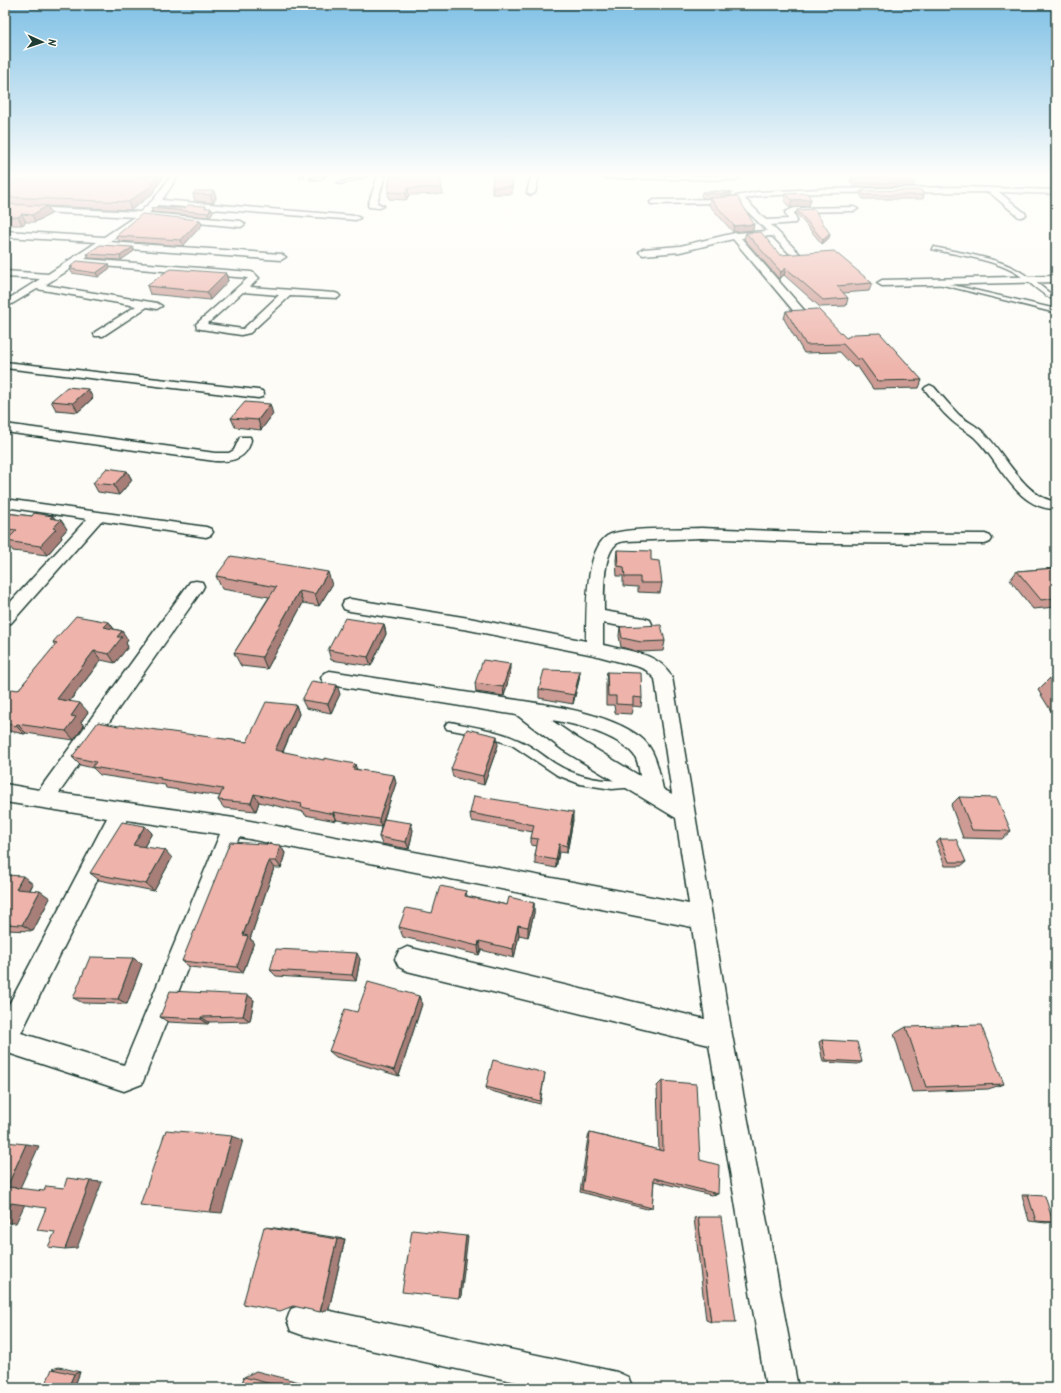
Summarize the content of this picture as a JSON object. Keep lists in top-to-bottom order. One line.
{"north":"right"}
